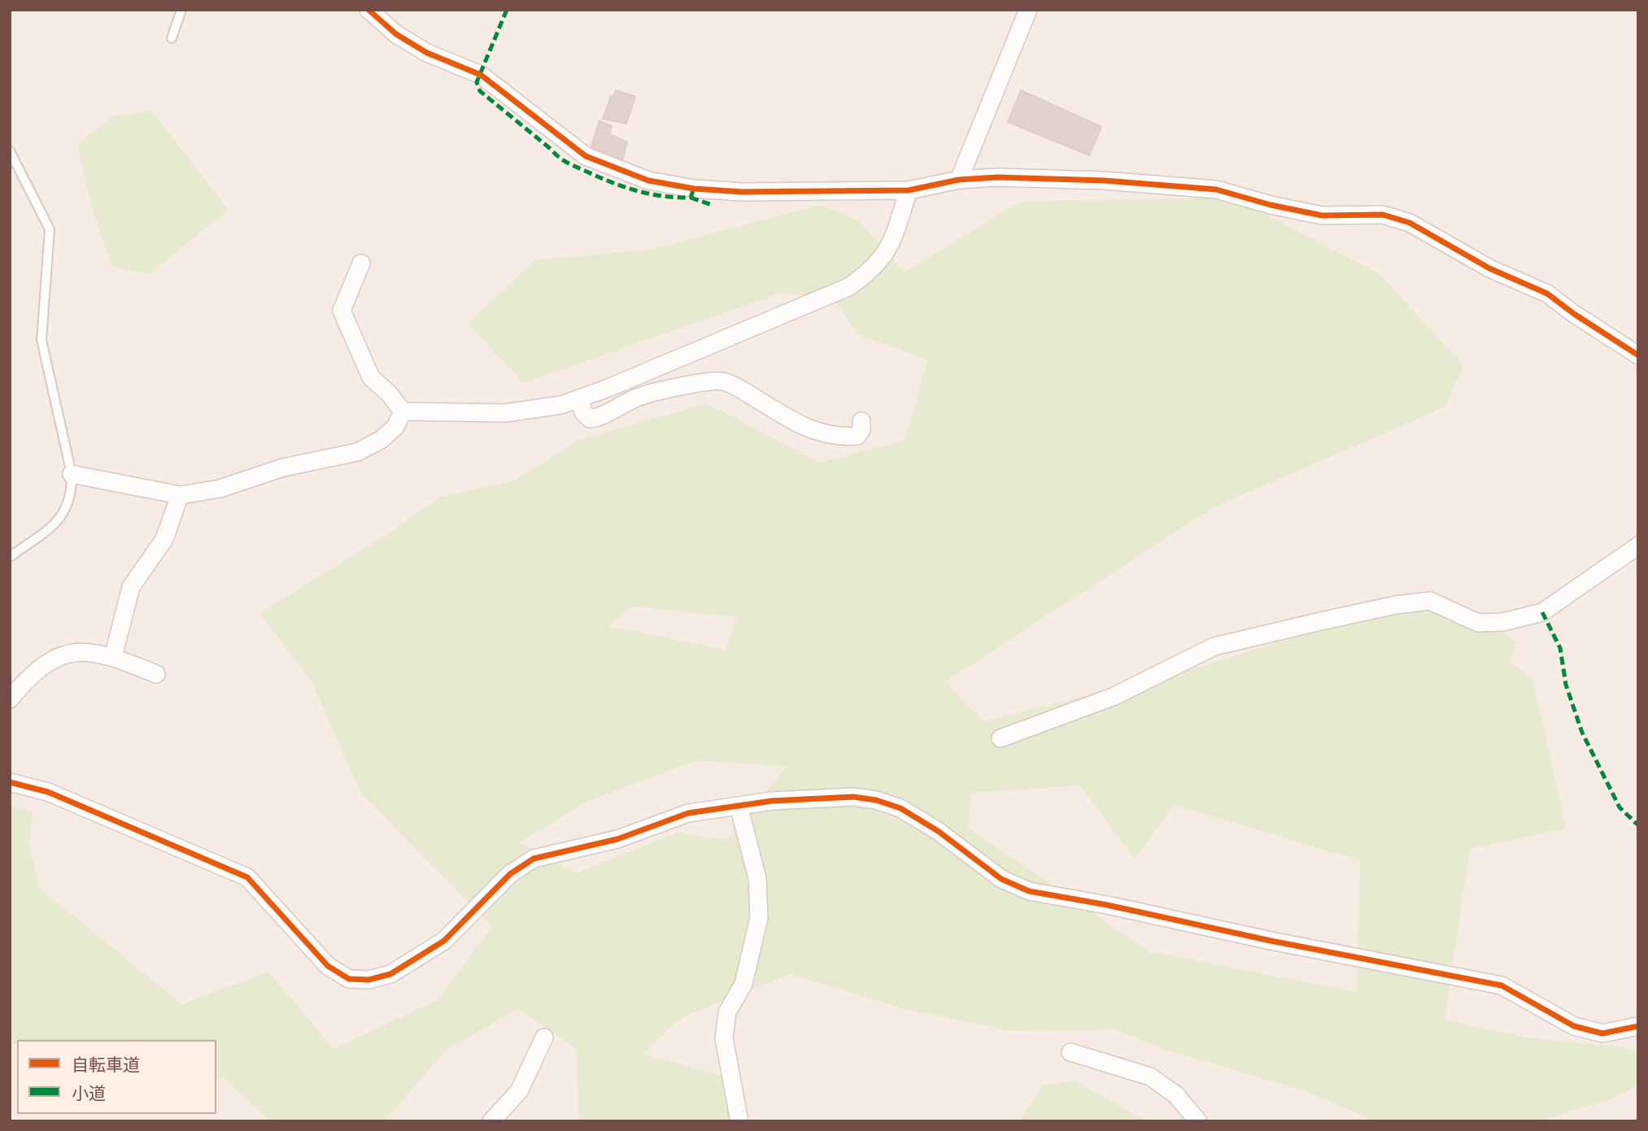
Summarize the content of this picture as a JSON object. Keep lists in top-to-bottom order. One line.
{"legend":["自転車道","小道"]}
